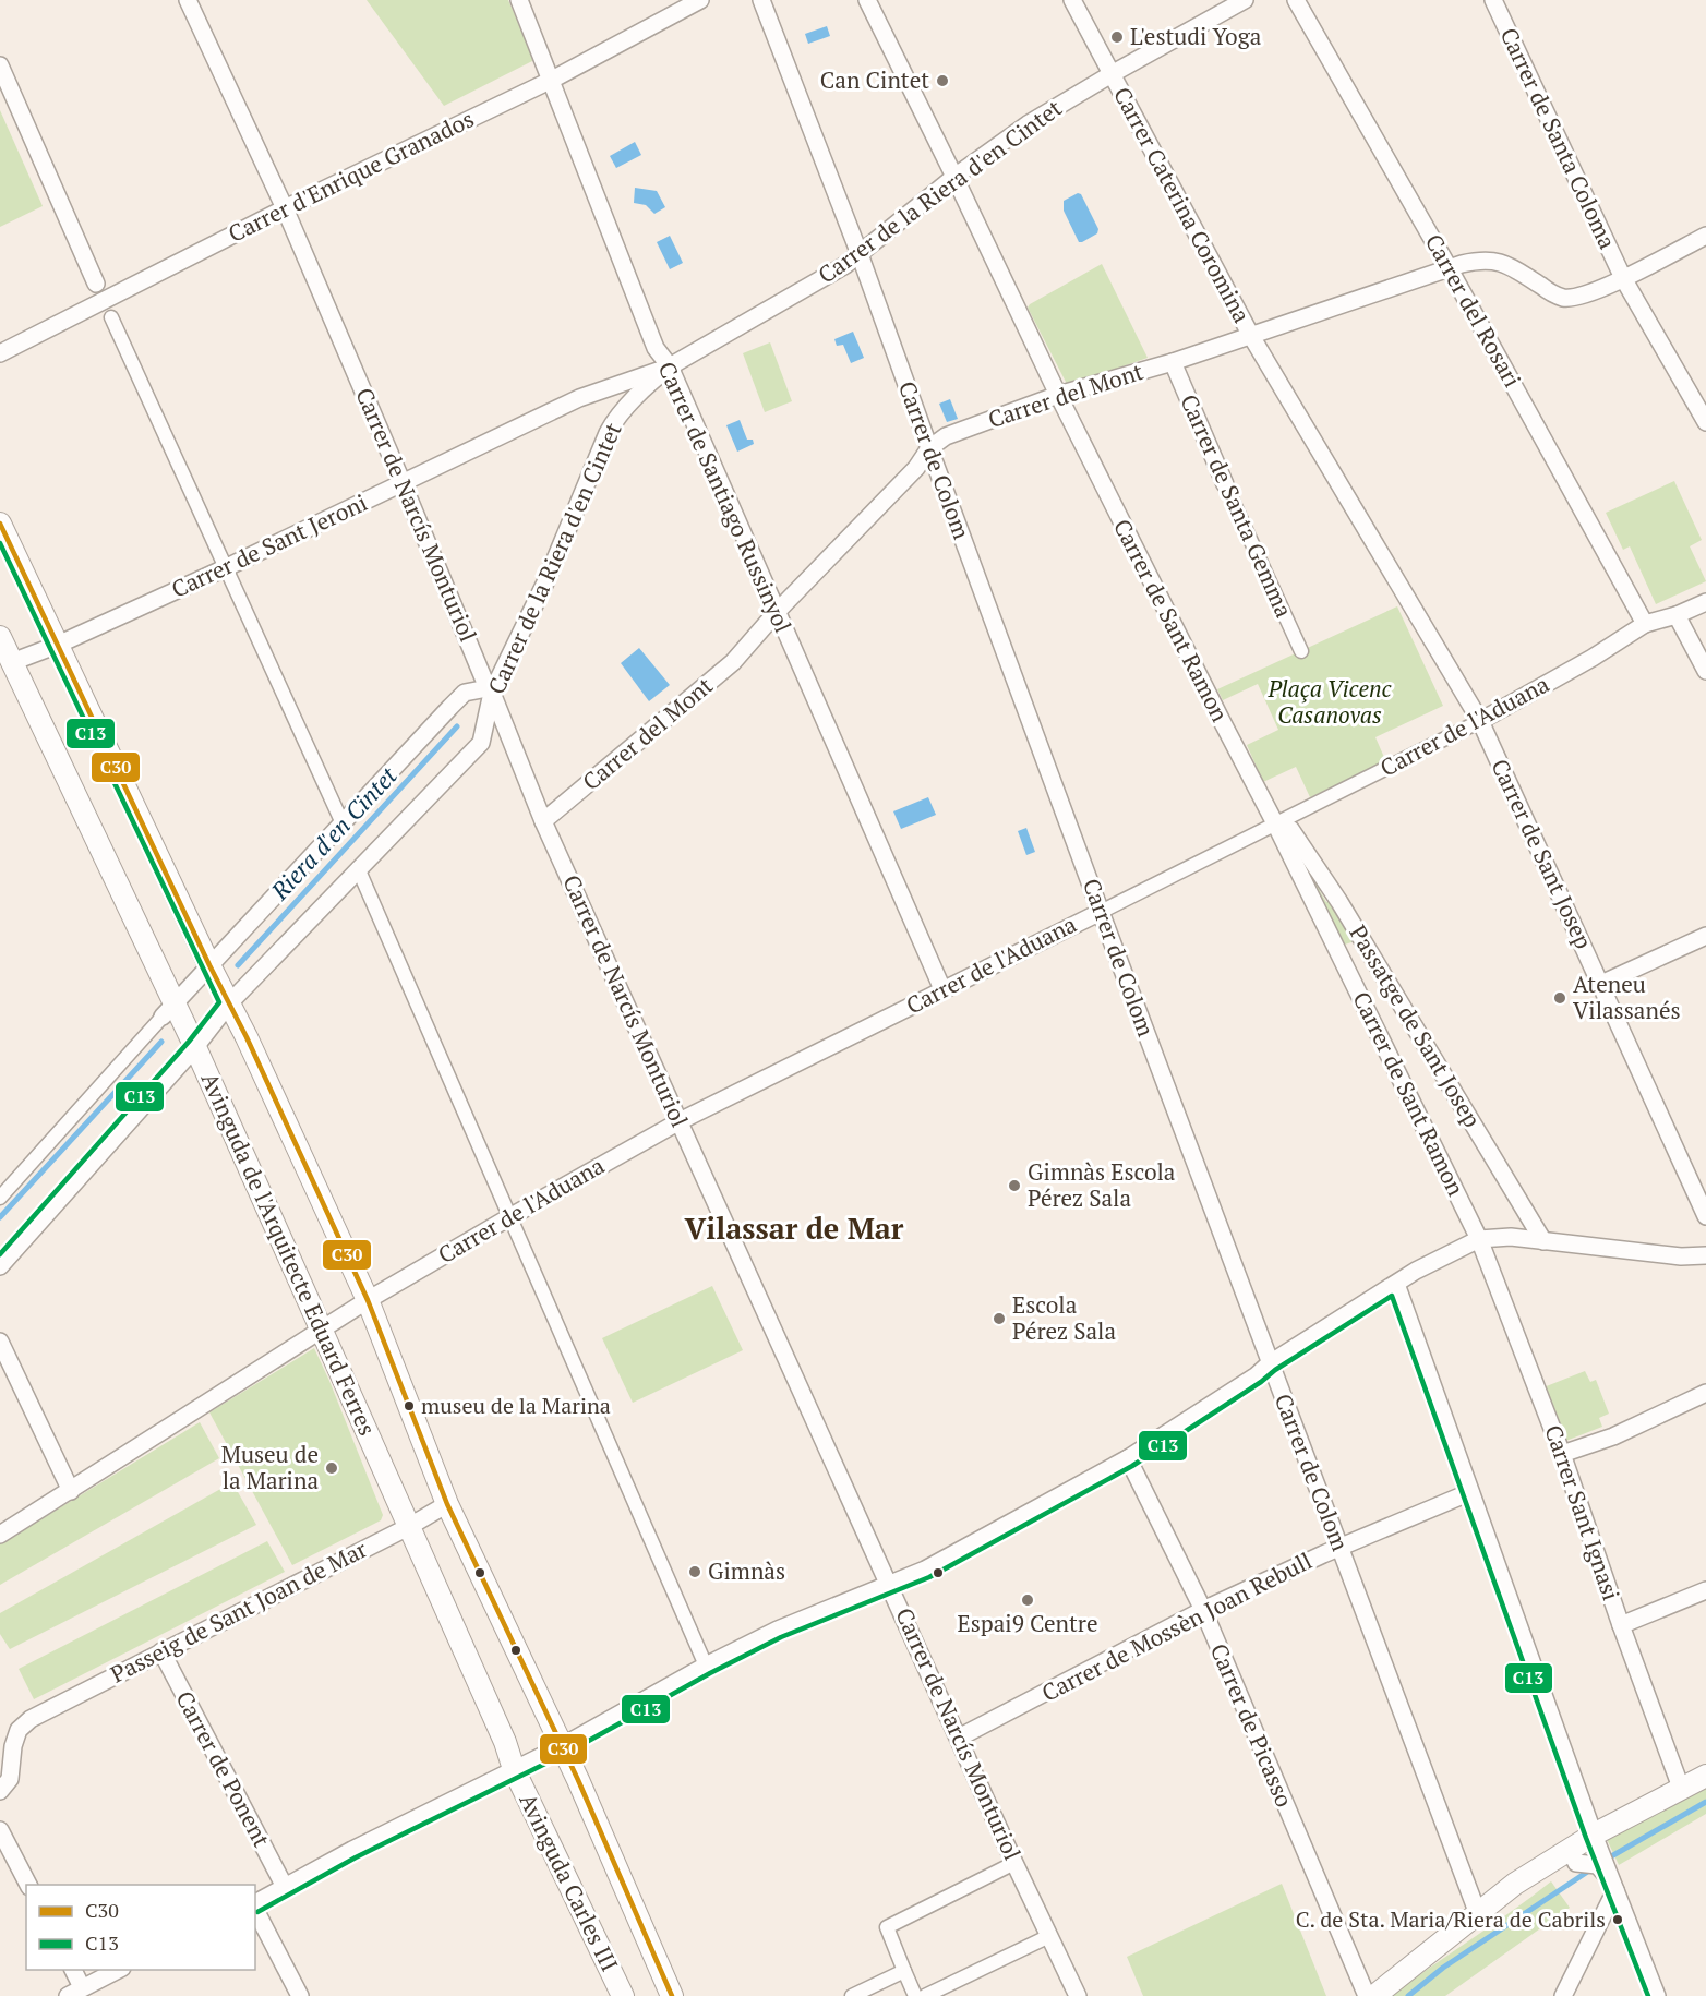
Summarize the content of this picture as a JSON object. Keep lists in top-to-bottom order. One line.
{"streets":{"street":["Carrer de Santa Coloma","Carrer d'Enrique Granados","Carrer de la Riera d'en Cintet","Carrer Caterina Coromina","Carrer del Rosari","Carrer del Mont","Carrer de Colom","Carrer de Santiago Russinyol","Carrer de Santa Gemma","Carrer de Narcís Monturiol","Carrer de Sant Jeroni","Carrer de Sant Ramon","Carrer de l'Aduana","Carrer de Sant Josep","Passatge de Sant Josep","Avinguda de l'Arquitecte Eduard Ferres","Carrer Sant Ignasi","Passeig de Sant Joan de Mar","Carrer de Mossèn Joan Rebull","Carrer de Picasso","Carrer de Ponent","Avinguda Carles III"]},"crossings":[["Carrer de Santa Coloma","Carrer del Mont"],["Carrer d'Enrique Granados","Carrer de Santiago Russinyol"],["Carrer d'Enrique Granados","Carrer de Narcís Monturiol"],["Carrer de la Riera d'en Cintet","Carrer Caterina Coromina"],["Carrer de la Riera d'en Cintet","Carrer de Colom"],["Carrer de la Riera d'en Cintet","Carrer de Santiago Russinyol"],["Carrer de la Riera d'en Cintet","Carrer de Narcís Monturiol"],["Carrer de la Riera d'en Cintet","Carrer de Sant Jeroni"],["Carrer de la Riera d'en Cintet","Carrer de Sant Ramon"],["Carrer de la Riera d'en Cintet","Avinguda de l'Arquitecte Eduard Ferres"],["Carrer Caterina Coromina","Carrer del Mont"],["Carrer Caterina Coromina","Carrer de Sant Josep"],["Carrer del Rosari","Carrer del Mont"],["Carrer del Rosari","Carrer de l'Aduana"],["Carrer del Mont","Carrer de Colom"],["Carrer del Mont","Carrer de Santiago Russinyol"],["Carrer del Mont","Carrer de Santa Gemma"],["Carrer del Mont","Carrer de Narcís Monturiol"],["Carrer del Mont","Carrer de Sant Ramon"],["Carrer del Mont","Carrer de Sant Josep"],["Carrer de Colom","Carrer de l'Aduana"],["Carrer de Colom","Carrer de Mossèn Joan Rebull"],["Carrer de Santiago Russinyol","Carrer de Sant Jeroni"],["Carrer de Santiago Russinyol","Carrer de l'Aduana"],["Carrer de Narcís Monturiol","Carrer de Sant Jeroni"],["Carrer de Narcís Monturiol","Carrer de l'Aduana"],["Carrer de Narcís Monturiol","Carrer de Mossèn Joan Rebull"],["Carrer de Sant Jeroni","Avinguda de l'Arquitecte Eduard Ferres"],["Carrer de Sant Ramon","Carrer de l'Aduana"],["Carrer de Sant Ramon","Passatge de Sant Josep"],["Carrer de Sant Ramon","Carrer Sant Ignasi"],["Carrer de l'Aduana","Carrer de Sant Josep"],["Carrer de l'Aduana","Passatge de Sant Josep"],["Carrer de l'Aduana","Avinguda de l'Arquitecte Eduard Ferres"],["Avinguda de l'Arquitecte Eduard Ferres","Passeig de Sant Joan de Mar"],["Avinguda de l'Arquitecte Eduard Ferres","Avinguda Carles III"],["Passeig de Sant Joan de Mar","Carrer de Ponent"],["Carrer de Mossèn Joan Rebull","Carrer de Picasso"]],"districts":["Vilassar de Mar"],"water":["Riera d'en Cintet"],"parks":["Plaça Vicenc Casanovas"],"places":["L'estudi Yoga","Can Cintet","Ateneu Vilassanés","Gimnàs Escola Pérez Sala","Escola Pérez Sala","museu de la Marina","Museu de la Marina","Gimnàs","Espai9 Centre","C. de Sta. Maria/Riera de Cabrils"],"lines":["transit line C30","transit line C13"],"legend":["C30","C13"]}
